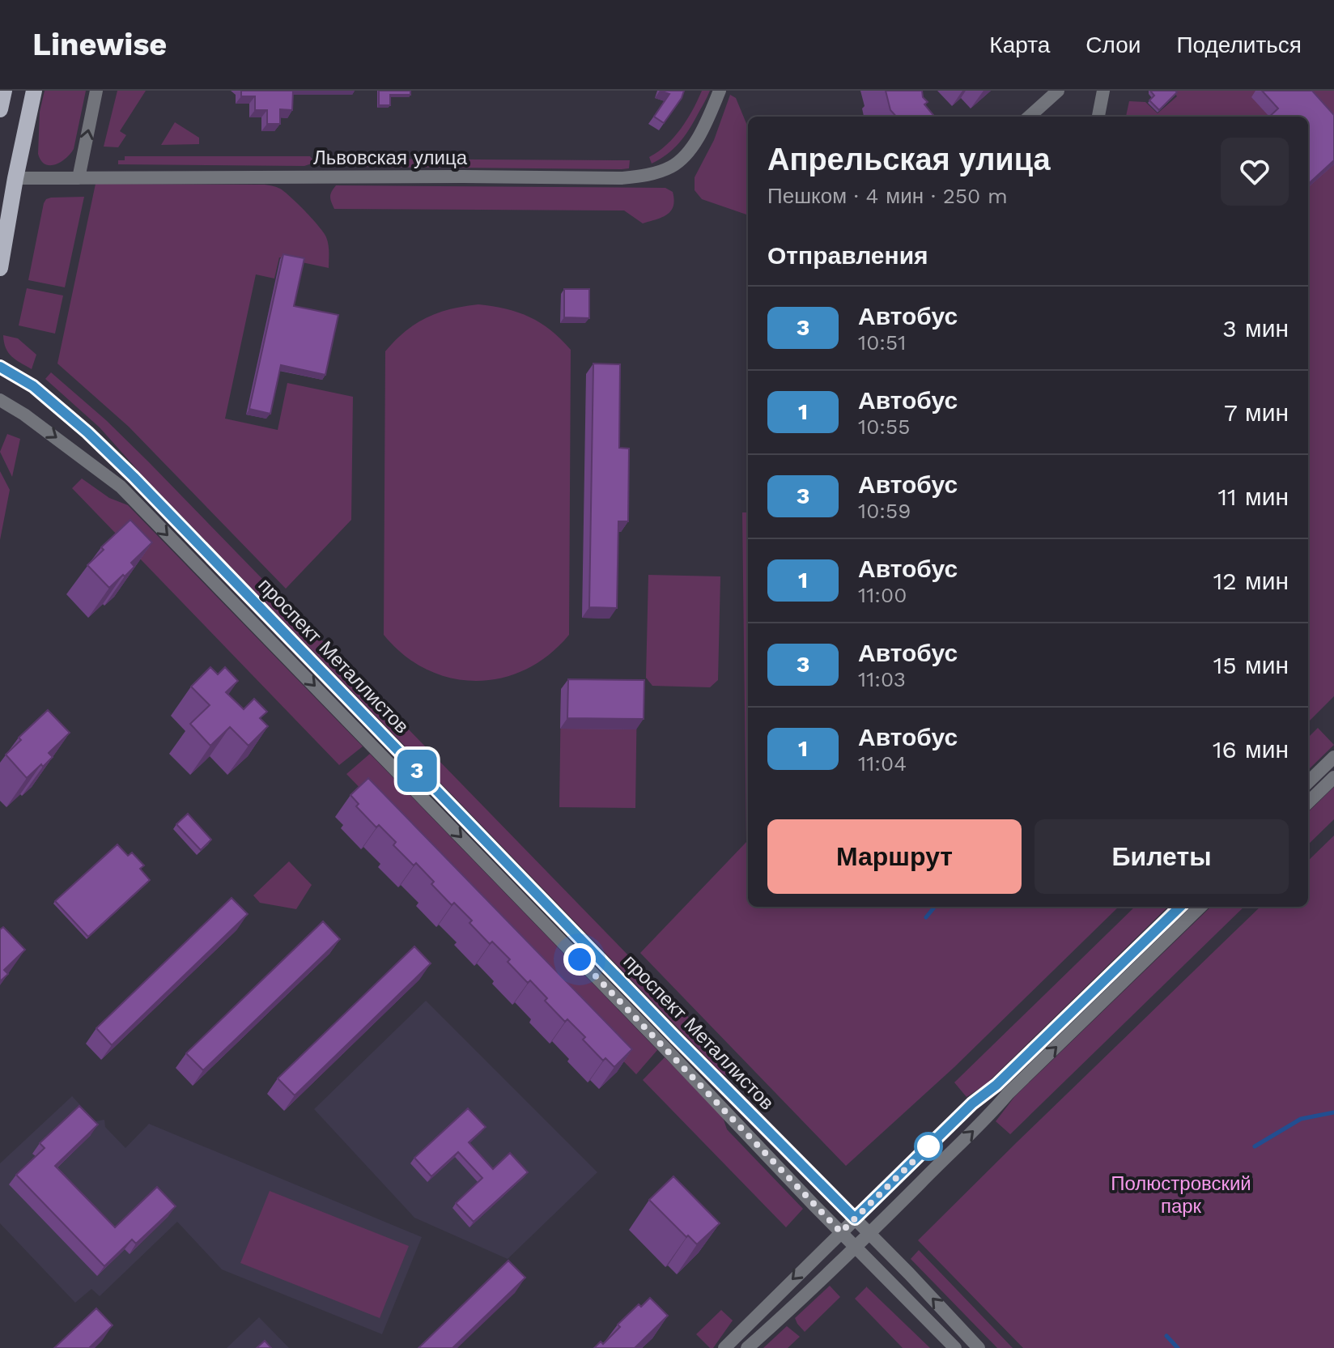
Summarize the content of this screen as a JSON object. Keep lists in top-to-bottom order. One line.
{"streets":{"street":["Львовская улица","проспект Металлистов"]},"parks":["Полюстровский парк"],"lines":["bus line 3"],"page":{"header":"Linewise","nav":["Карта","Слои","Поделиться"],"on_map":"3","heading":[["Апрельская улица","Пешком · 4 мин · 250 m"],"Отправления"],"list":[{"mark":"3","name":"Автобус","note":"10:51","value":"3 мин"},{"mark":"1","name":"Автобус","note":"10:55","value":"7 мин"},{"mark":"3","name":"Автобус","note":"10:59","value":"11 мин"},{"mark":"1","name":"Автобус","note":"11:00","value":"12 мин"},{"mark":"3","name":"Автобус","note":"11:03","value":"15 мин"},{"mark":"1","name":"Автобус","note":"11:04","value":"16 мин"}],"buttons":["Маршрут","Билеты"]}}
